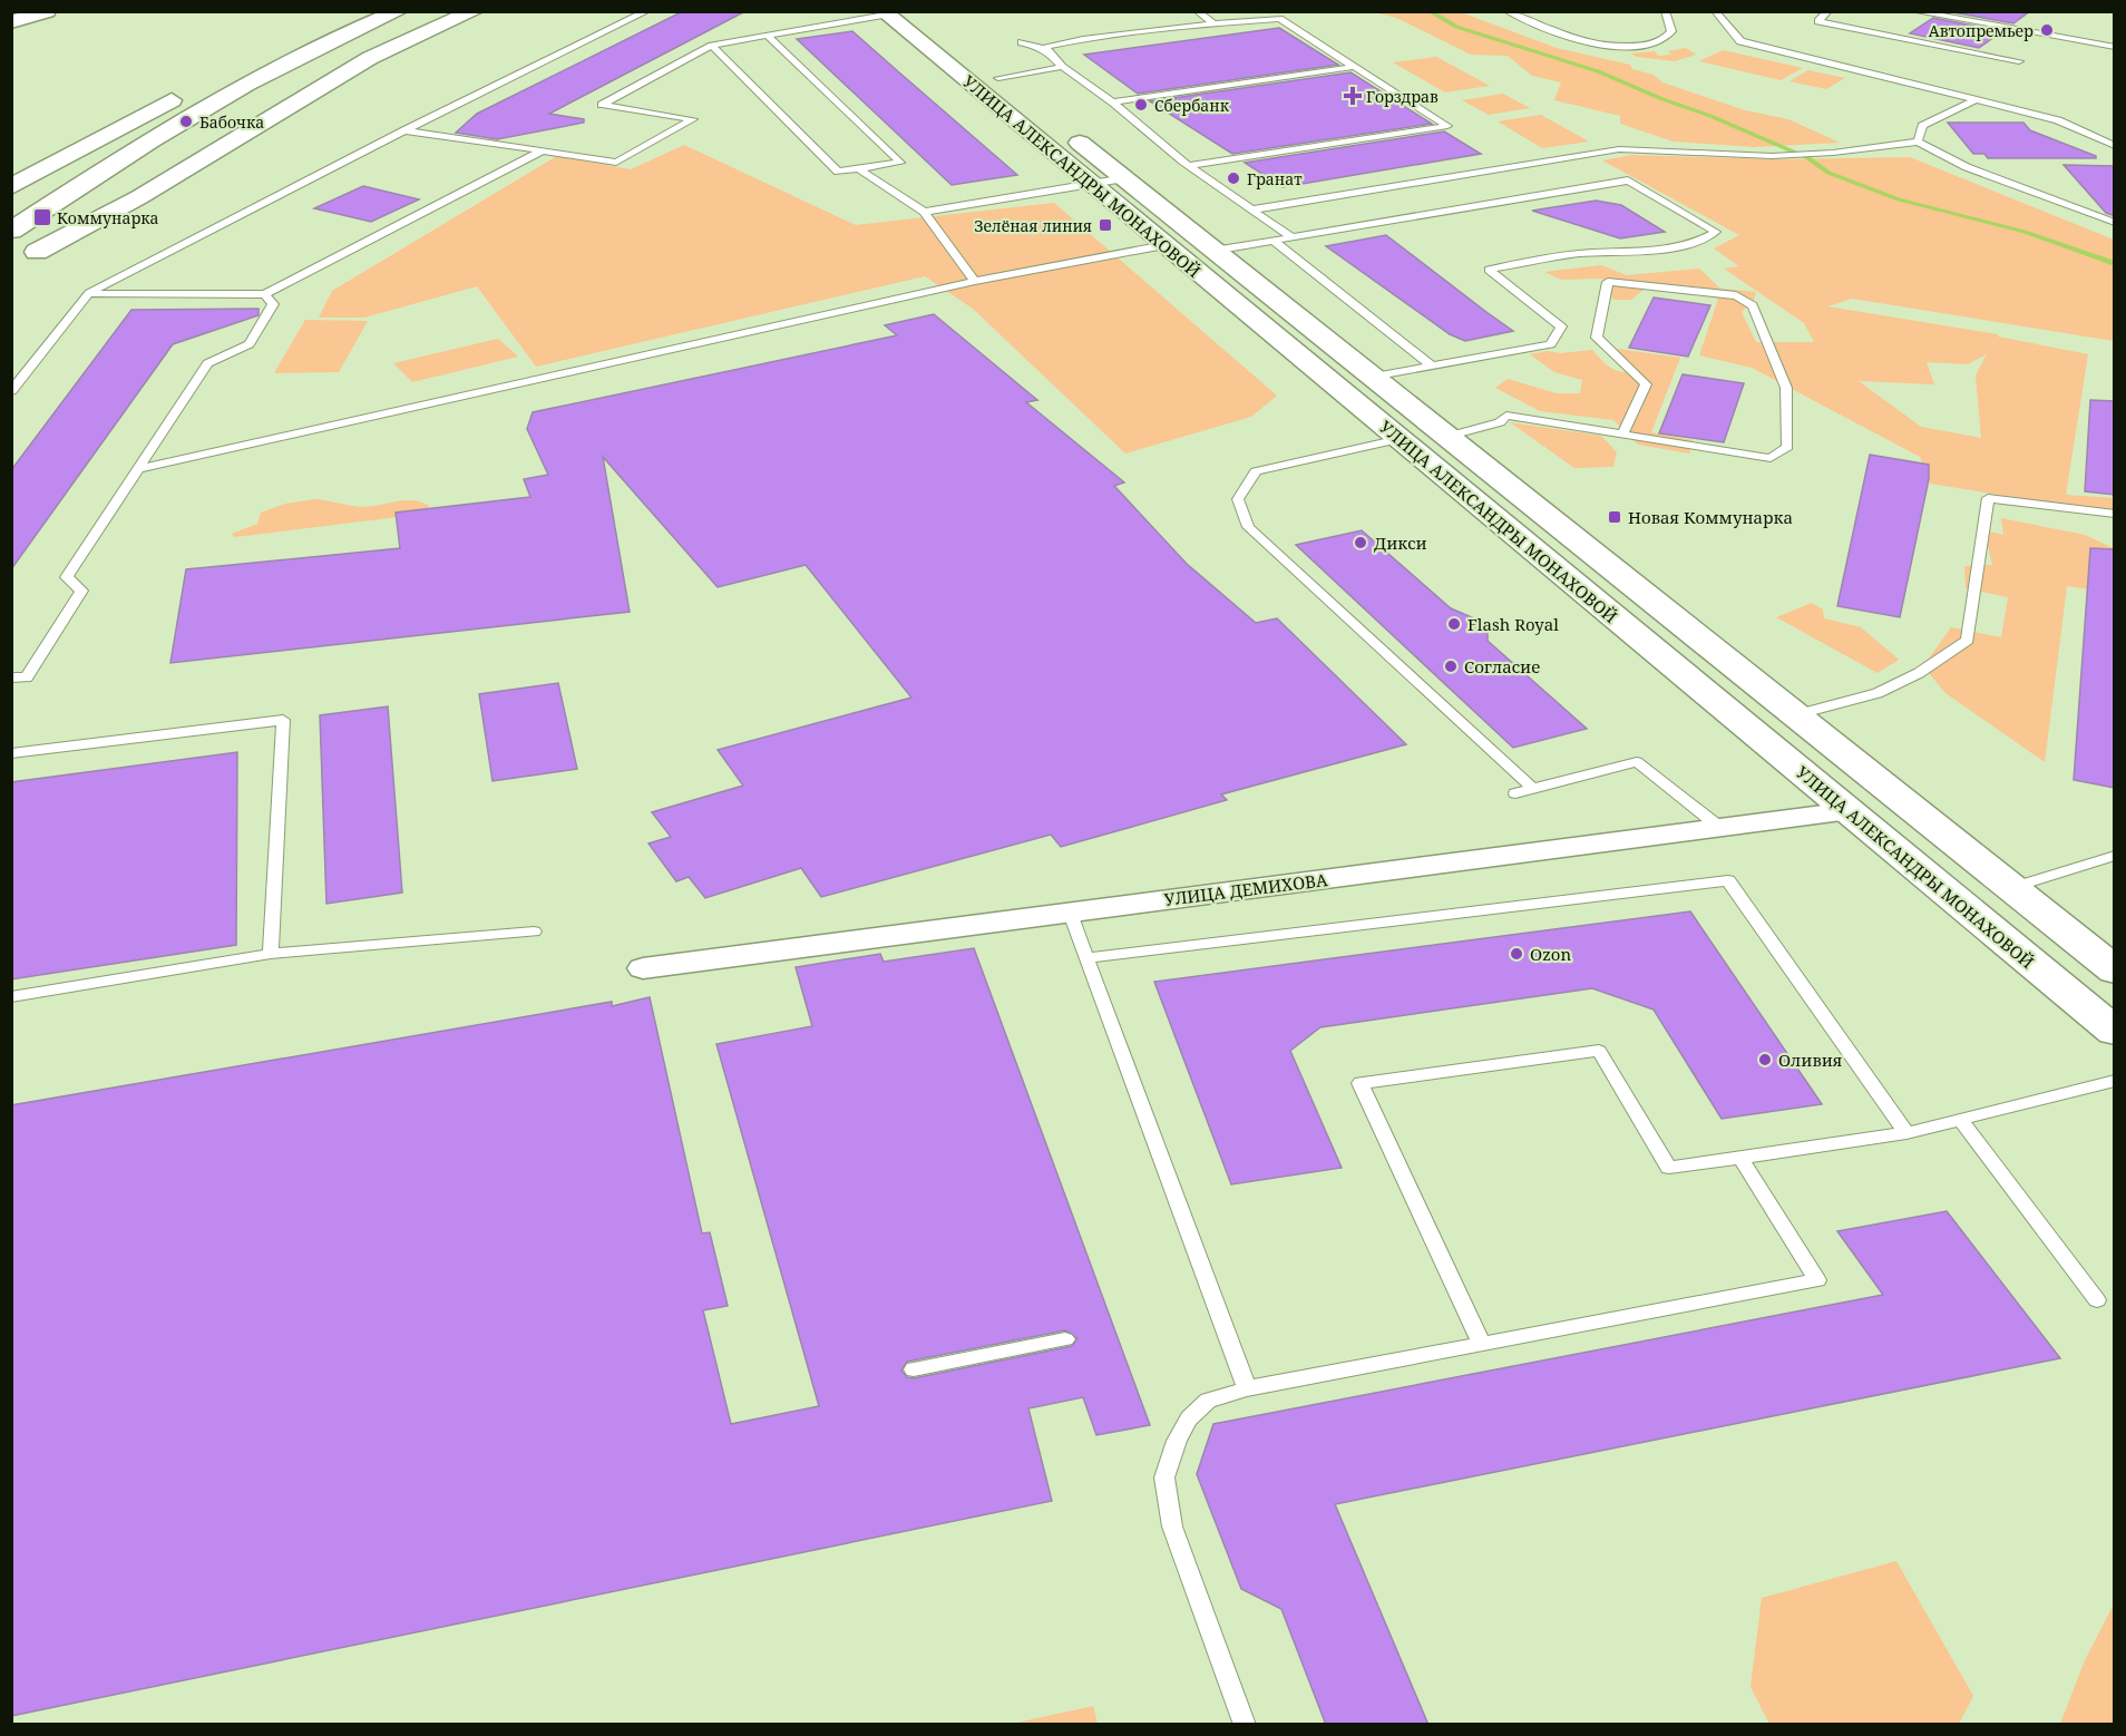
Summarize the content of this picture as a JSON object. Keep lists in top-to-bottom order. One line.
{"streets":{"main road":["УЛИЦА АЛЕКСАНДРЫ МОНАХОВОЙ"],"street":["УЛИЦА ДЕМИХОВА"]},"crossings":[["УЛИЦА АЛЕКСАНДРЫ МОНАХОВОЙ","УЛИЦА ДЕМИХОВА"]],"places":{"other":["Автопремьер","Сбербанк","Бабочка","Гранат","Дикси","Flash Royal","Согласие","Ozon","Оливия"],"health":["Горздрав"],"transit":["Коммунарка","Зелёная линия","Новая Коммунарка"]}}
